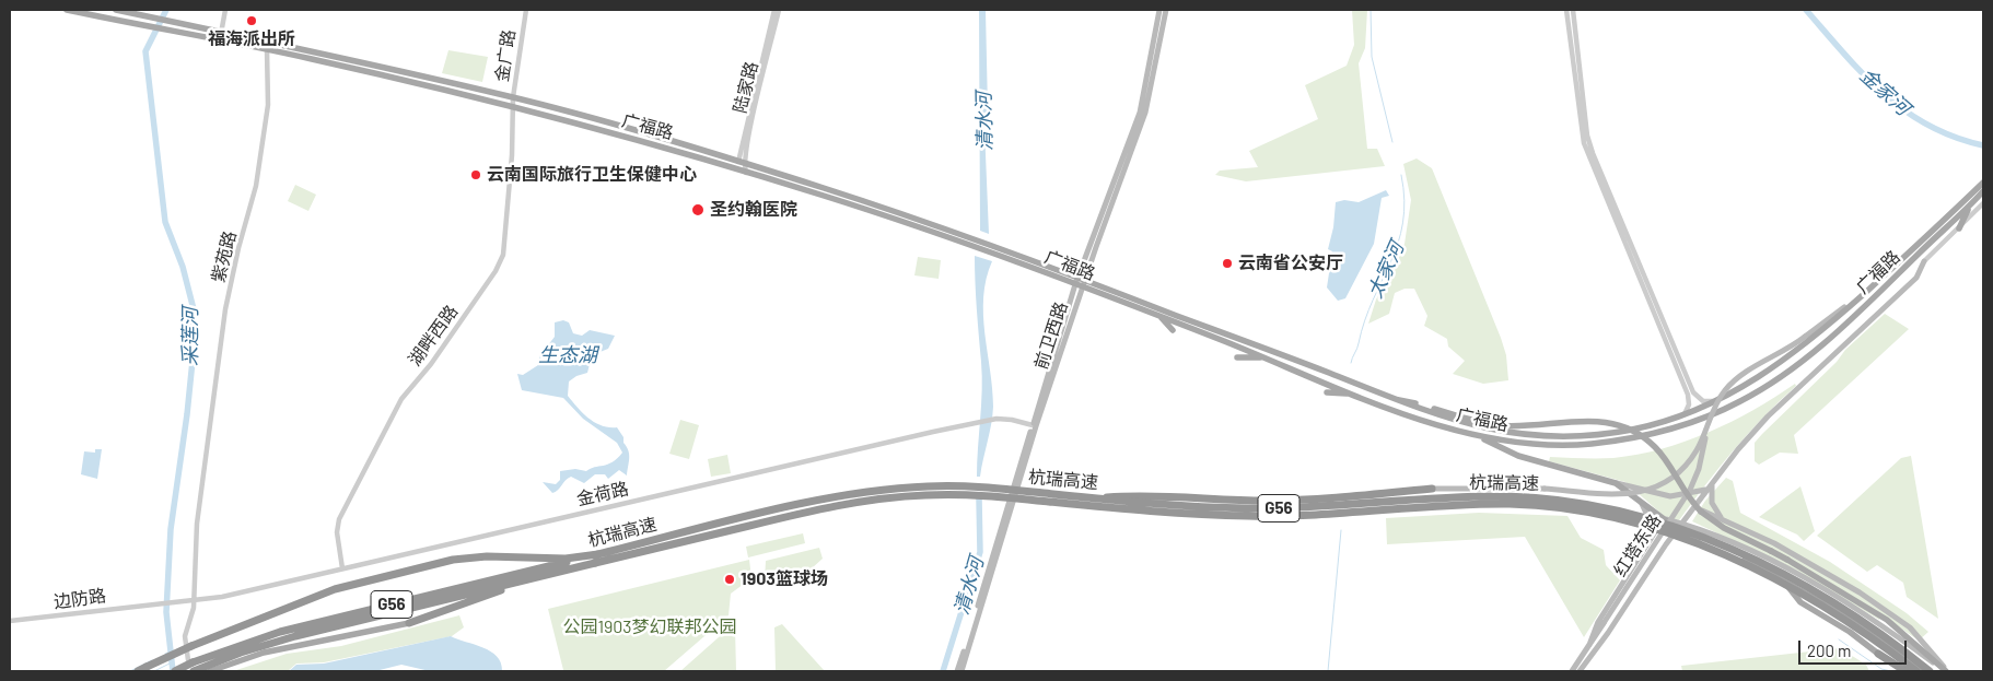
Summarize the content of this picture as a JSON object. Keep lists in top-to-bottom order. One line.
{"streets":{"highway":["杭瑞高速","G56"],"main road":["广福路","前卫西路","红塔东路"],"street":["金广路","陆家路","紫苑路","湖畔西路","金荷路","边防路"]},"crossings":[["金广路","广福路"],["金广路","湖畔西路"],["陆家路","广福路"],["广福路","紫苑路"],["广福路","湖畔西路"],["广福路","前卫西路"],["紫苑路","杭瑞高速"],["紫苑路","金荷路"],["湖畔西路","金荷路"],["前卫西路","金荷路"],["金荷路","边防路"]],"water":["金家河","清水河","太家河","采莲河","生态湖"],"parks":["公园1903梦幻联邦公园"],"places":["福海派出所","云南国际旅行卫生保健中心","圣约翰医院","云南省公安厅","1903篮球场"],"scale_bar":"200 m"}
